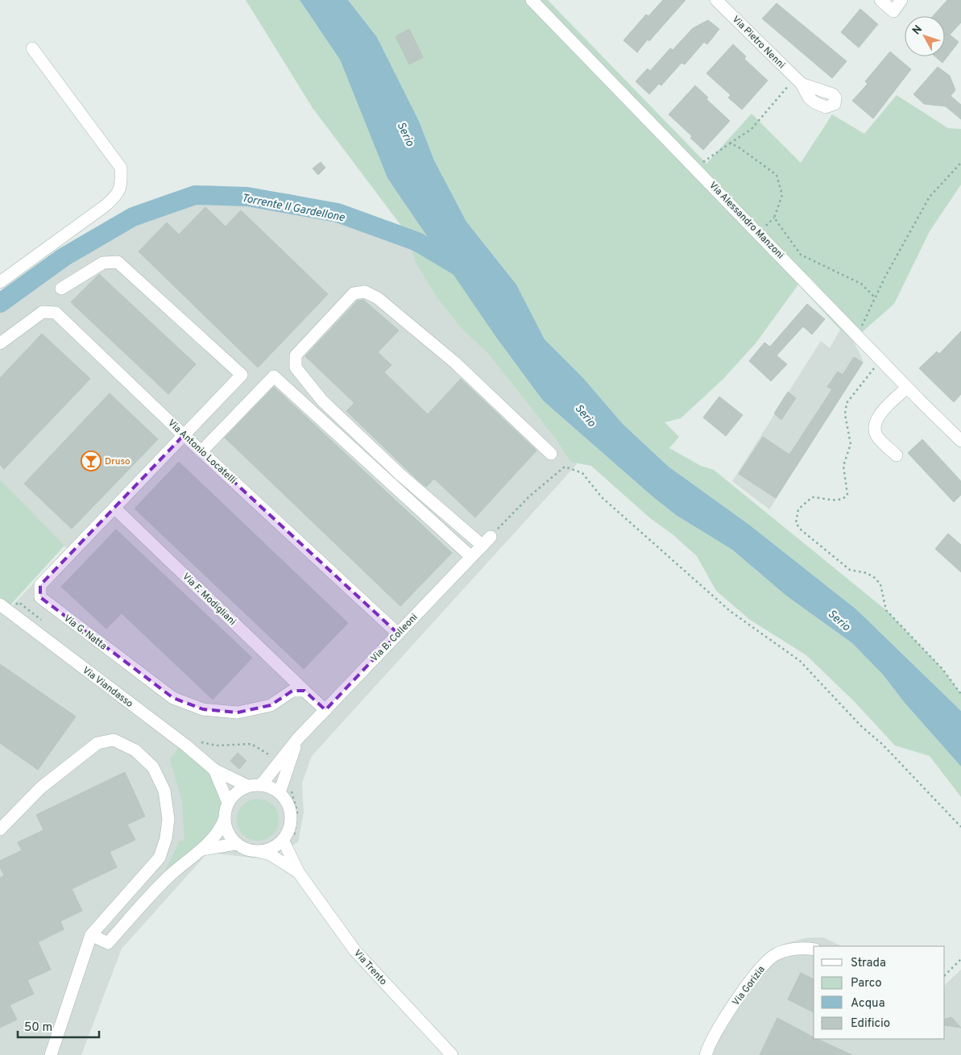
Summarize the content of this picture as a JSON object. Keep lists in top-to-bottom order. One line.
{"streets":{"street":["Via Pietro Nenni","Via Alessandro Manzoni","Via Antonio Locatelli","Via F. Modigliani","Via G. Natta","Via B. Colleoni","Via Viandasso","Via Trento","Via Gorizia"]},"crossings":[["Via Antonio Locatelli","Via G. Natta"],["Via Antonio Locatelli","Via B. Colleoni"],["Via F. Modigliani","Via G. Natta"],["Via B. Colleoni","Via Viandasso"],["Via B. Colleoni","Via Trento"],["Via Viandasso","Via Trento"]],"water":["Serio","Torrente Il Gardellone"],"places":{"bar":["Druso"]},"legend":["Strada","Parco","Acqua","Edificio"],"scale_bar":"50 m","north":"top left"}
